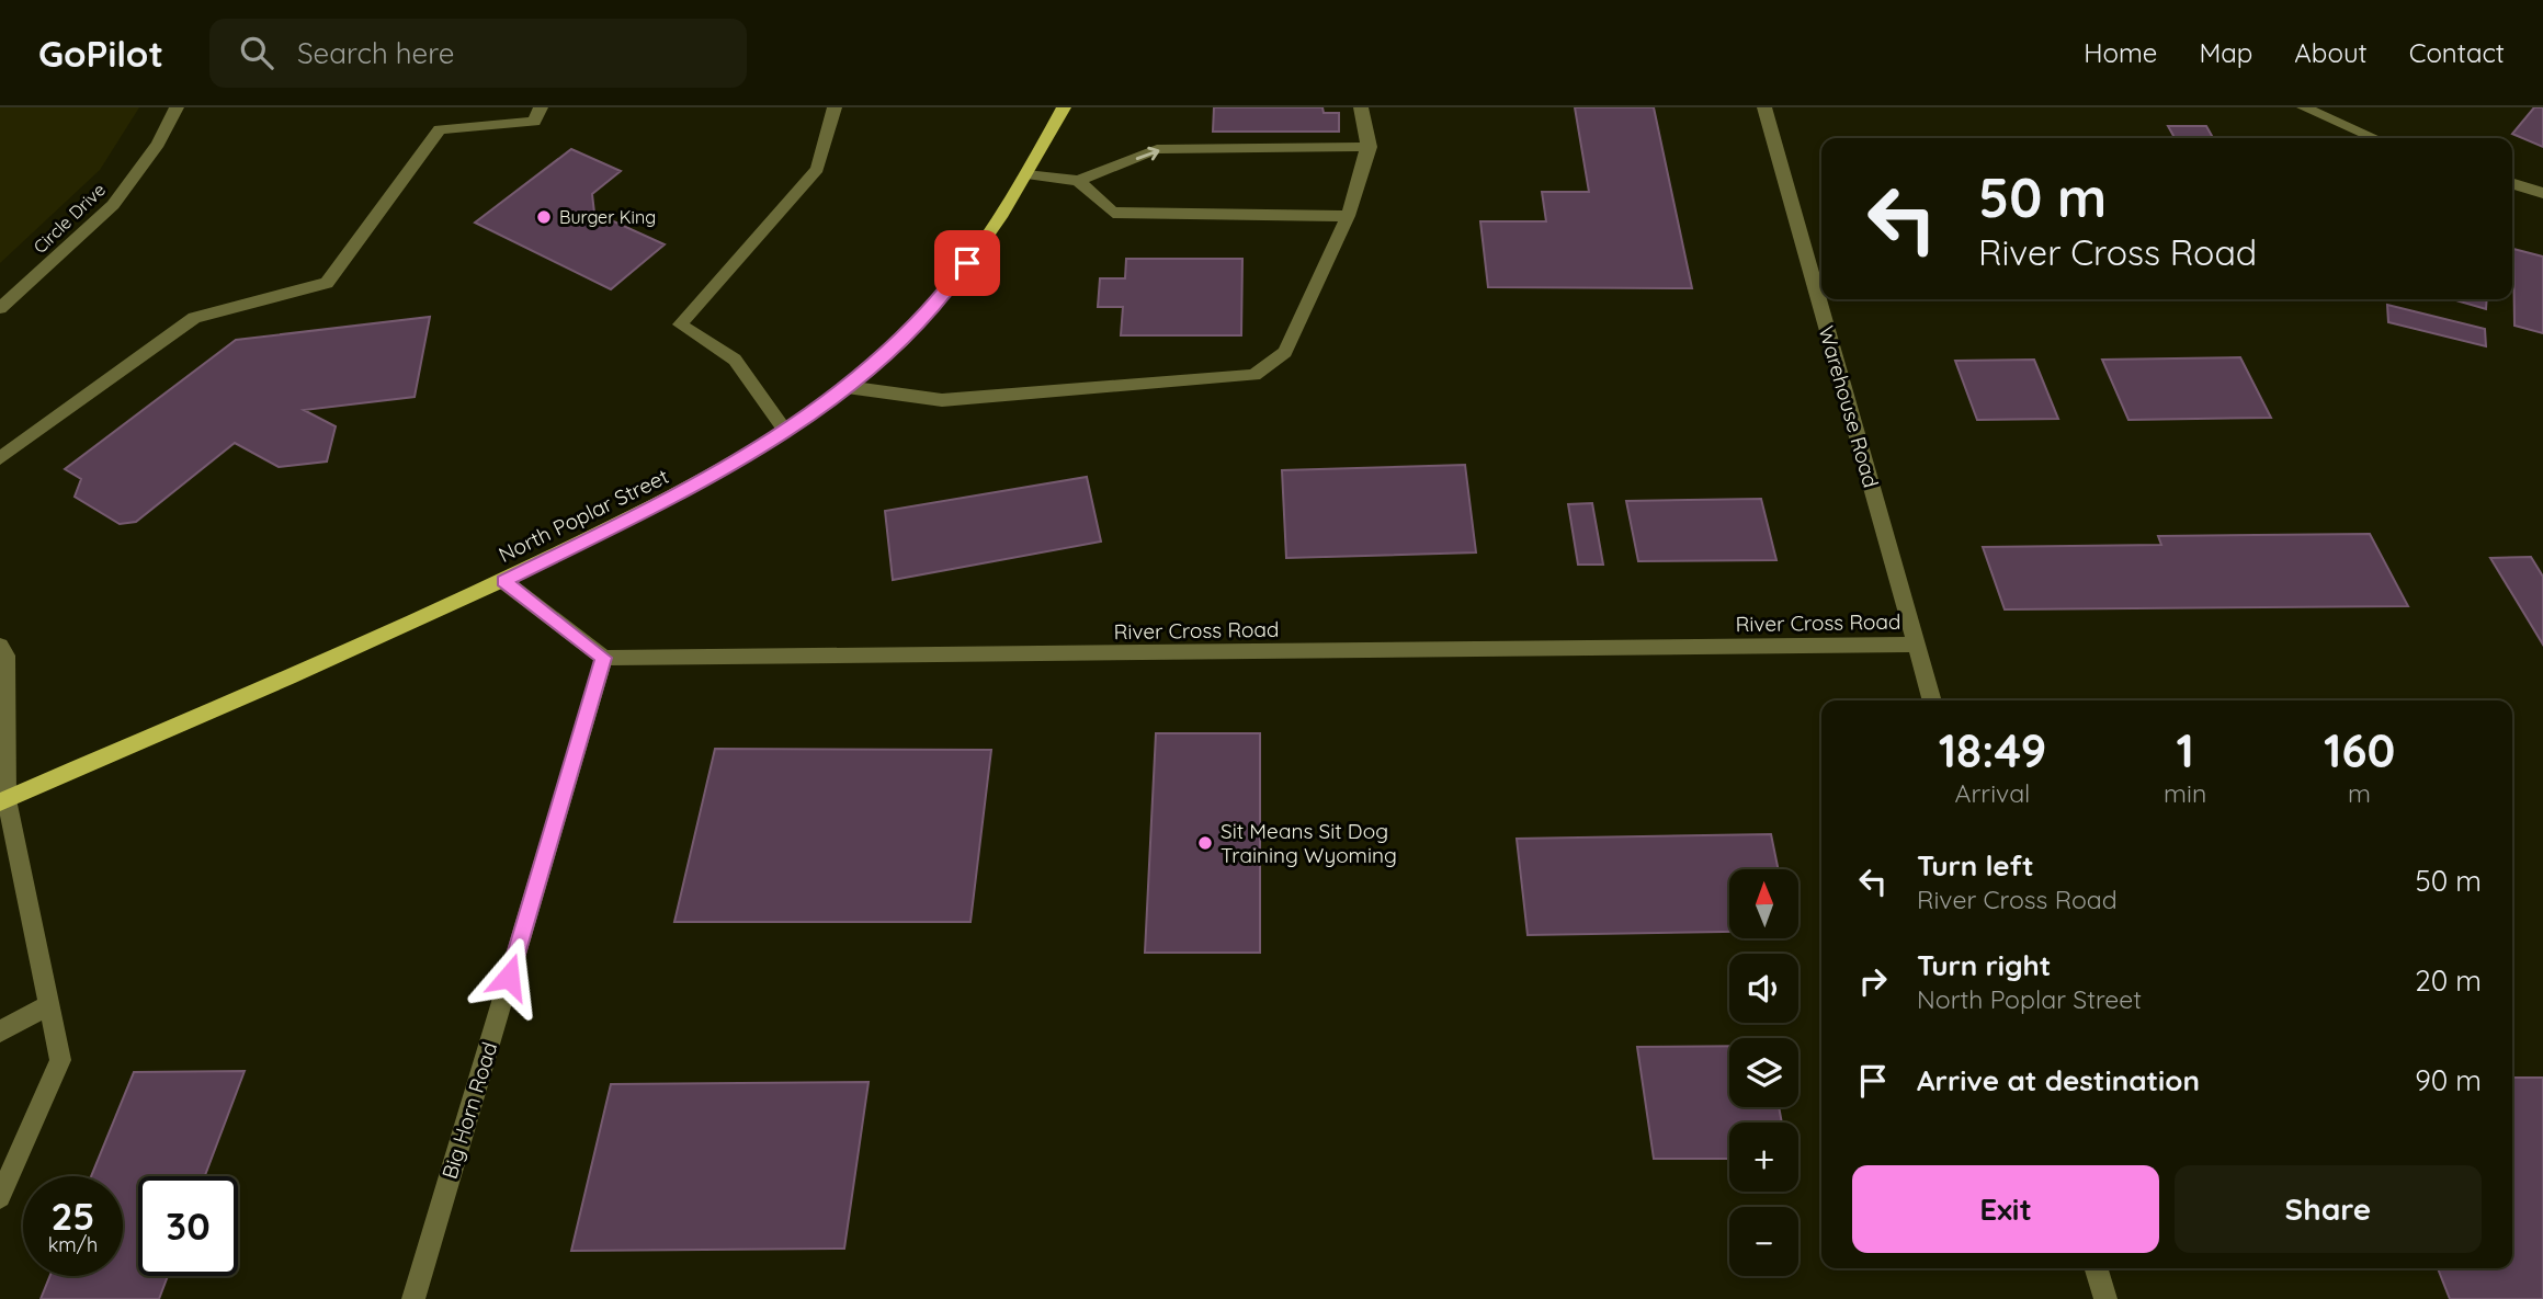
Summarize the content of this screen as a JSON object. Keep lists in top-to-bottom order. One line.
{"streets":{"main road":["North Poplar Street"],"street":["Circle Drive","Warehouse Road","River Cross Road","Big Horn Road"]},"crossings":[["Warehouse Road","River Cross Road"],["River Cross Road","Big Horn Road"]],"places":["Burger King","Sit Means Sit Dog Training Wyoming"],"north":"top","page":{"header":"GoPilot","search":"Search here","nav":["Home","Map","About","Contact"],"turn":["50 m","River Cross Road"],"eta":["18:49","Arrival","1","min","160","m"],"list":[{"name":"Turn left","note":"River Cross Road","value":"50 m"},{"name":"Turn right","note":"North Poplar Street","value":"20 m"},{"name":"Arrive at destination","value":"90 m"}],"map_buttons":["+","−"],"buttons":["Exit","Share"],"speed":"25 km/h","limit":"30"}}
